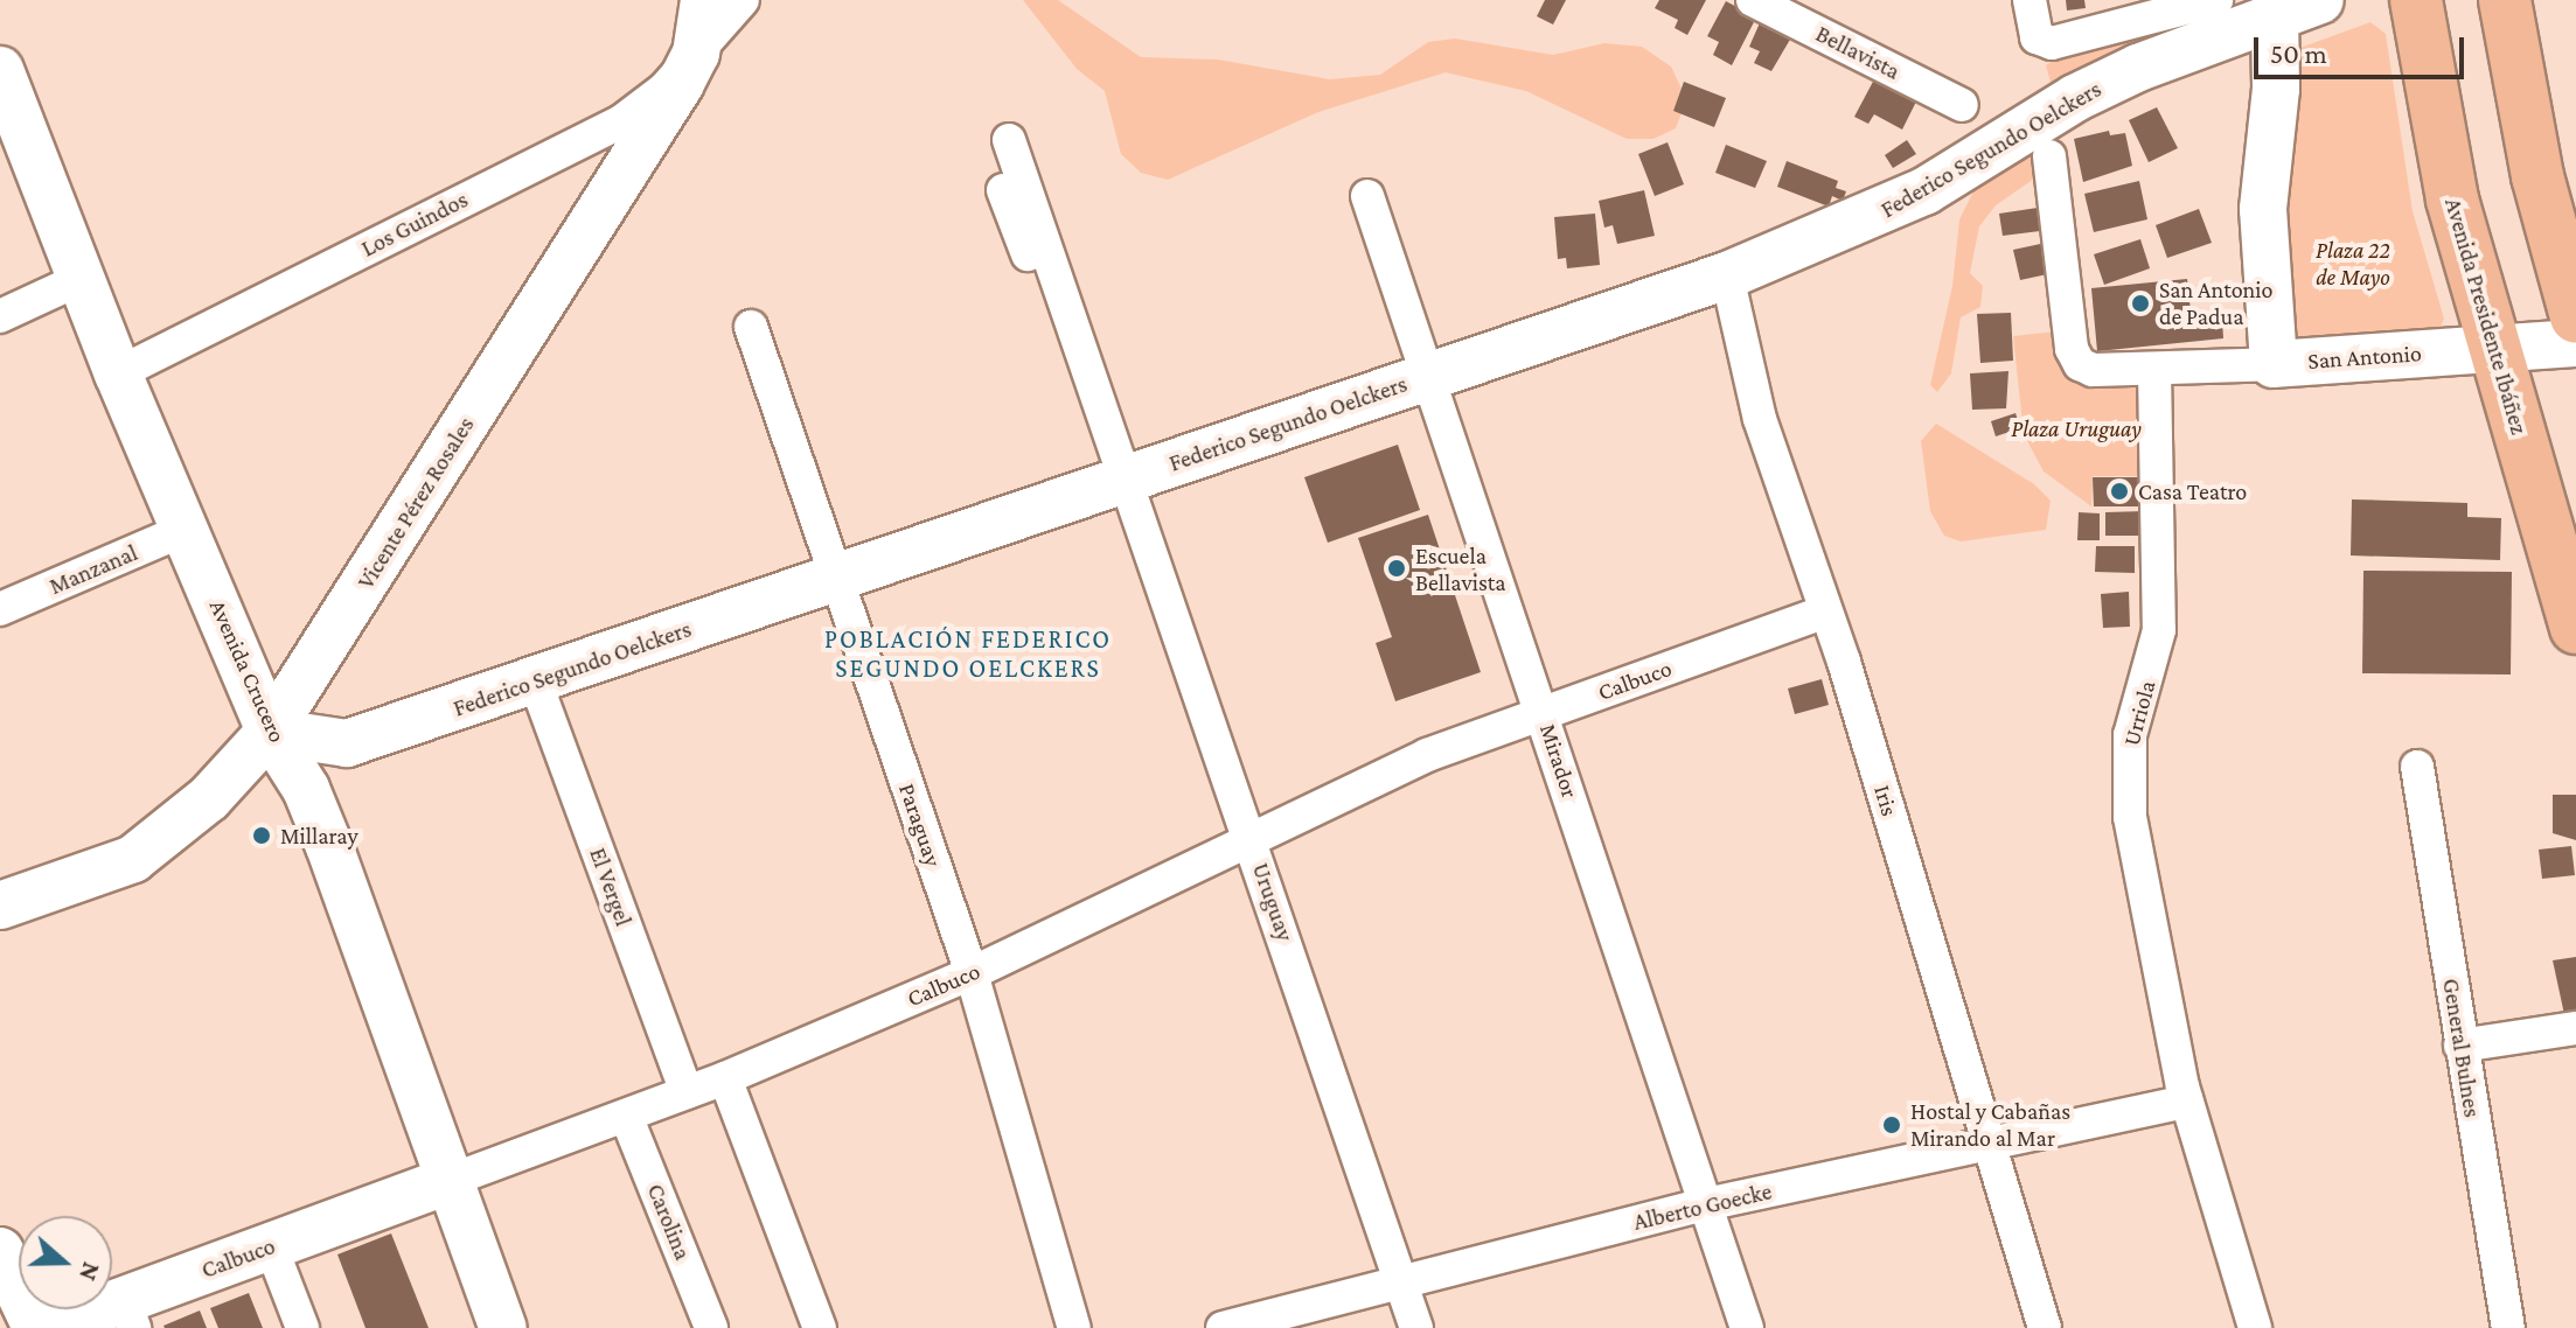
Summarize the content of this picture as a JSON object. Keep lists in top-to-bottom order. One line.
{"streets":{"main road":["Federico Segundo Oelckers","Avenida Presidente Ibáñez","San Antonio","Vicente Pérez Rosales","Avenida Crucero","Calbuco"],"street":["Bellavista","Los Guindos","Manzanal","Urriola","Mirador","Iris","Paraguay","El Vergel","Uruguay","General Bulnes","Alberto Goecke","Carolina"]},"crossings":[["Federico Segundo Oelckers","Vicente Pérez Rosales"],["Federico Segundo Oelckers","Avenida Crucero"],["Federico Segundo Oelckers","Mirador"],["Federico Segundo Oelckers","Iris"],["Federico Segundo Oelckers","Paraguay"],["Federico Segundo Oelckers","El Vergel"],["Federico Segundo Oelckers","Uruguay"],["Los Guindos","Vicente Pérez Rosales"],["Los Guindos","Avenida Crucero"],["Avenida Presidente Ibáñez","San Antonio"],["San Antonio","Urriola"],["Vicente Pérez Rosales","Avenida Crucero"],["Manzanal","Avenida Crucero"],["Avenida Crucero","Calbuco"],["Calbuco","Mirador"],["Calbuco","Iris"],["Calbuco","Paraguay"],["Calbuco","El Vergel"],["Calbuco","Uruguay"],["Calbuco","Carolina"],["Urriola","Alberto Goecke"],["Mirador","Alberto Goecke"],["Iris","Alberto Goecke"],["Uruguay","Alberto Goecke"]],"districts":["POBLACIÓN FEDERICO SEGUNDO OELCKERS"],"parks":["Plaza 22 de Mayo","Plaza Uruguay"],"places":["San Antonio de Padua","Casa Teatro","Escuela Bellavista","Millaray","Hostal y Cabañas Mirando al Mar"],"scale_bar":"50 m","north":"right"}
